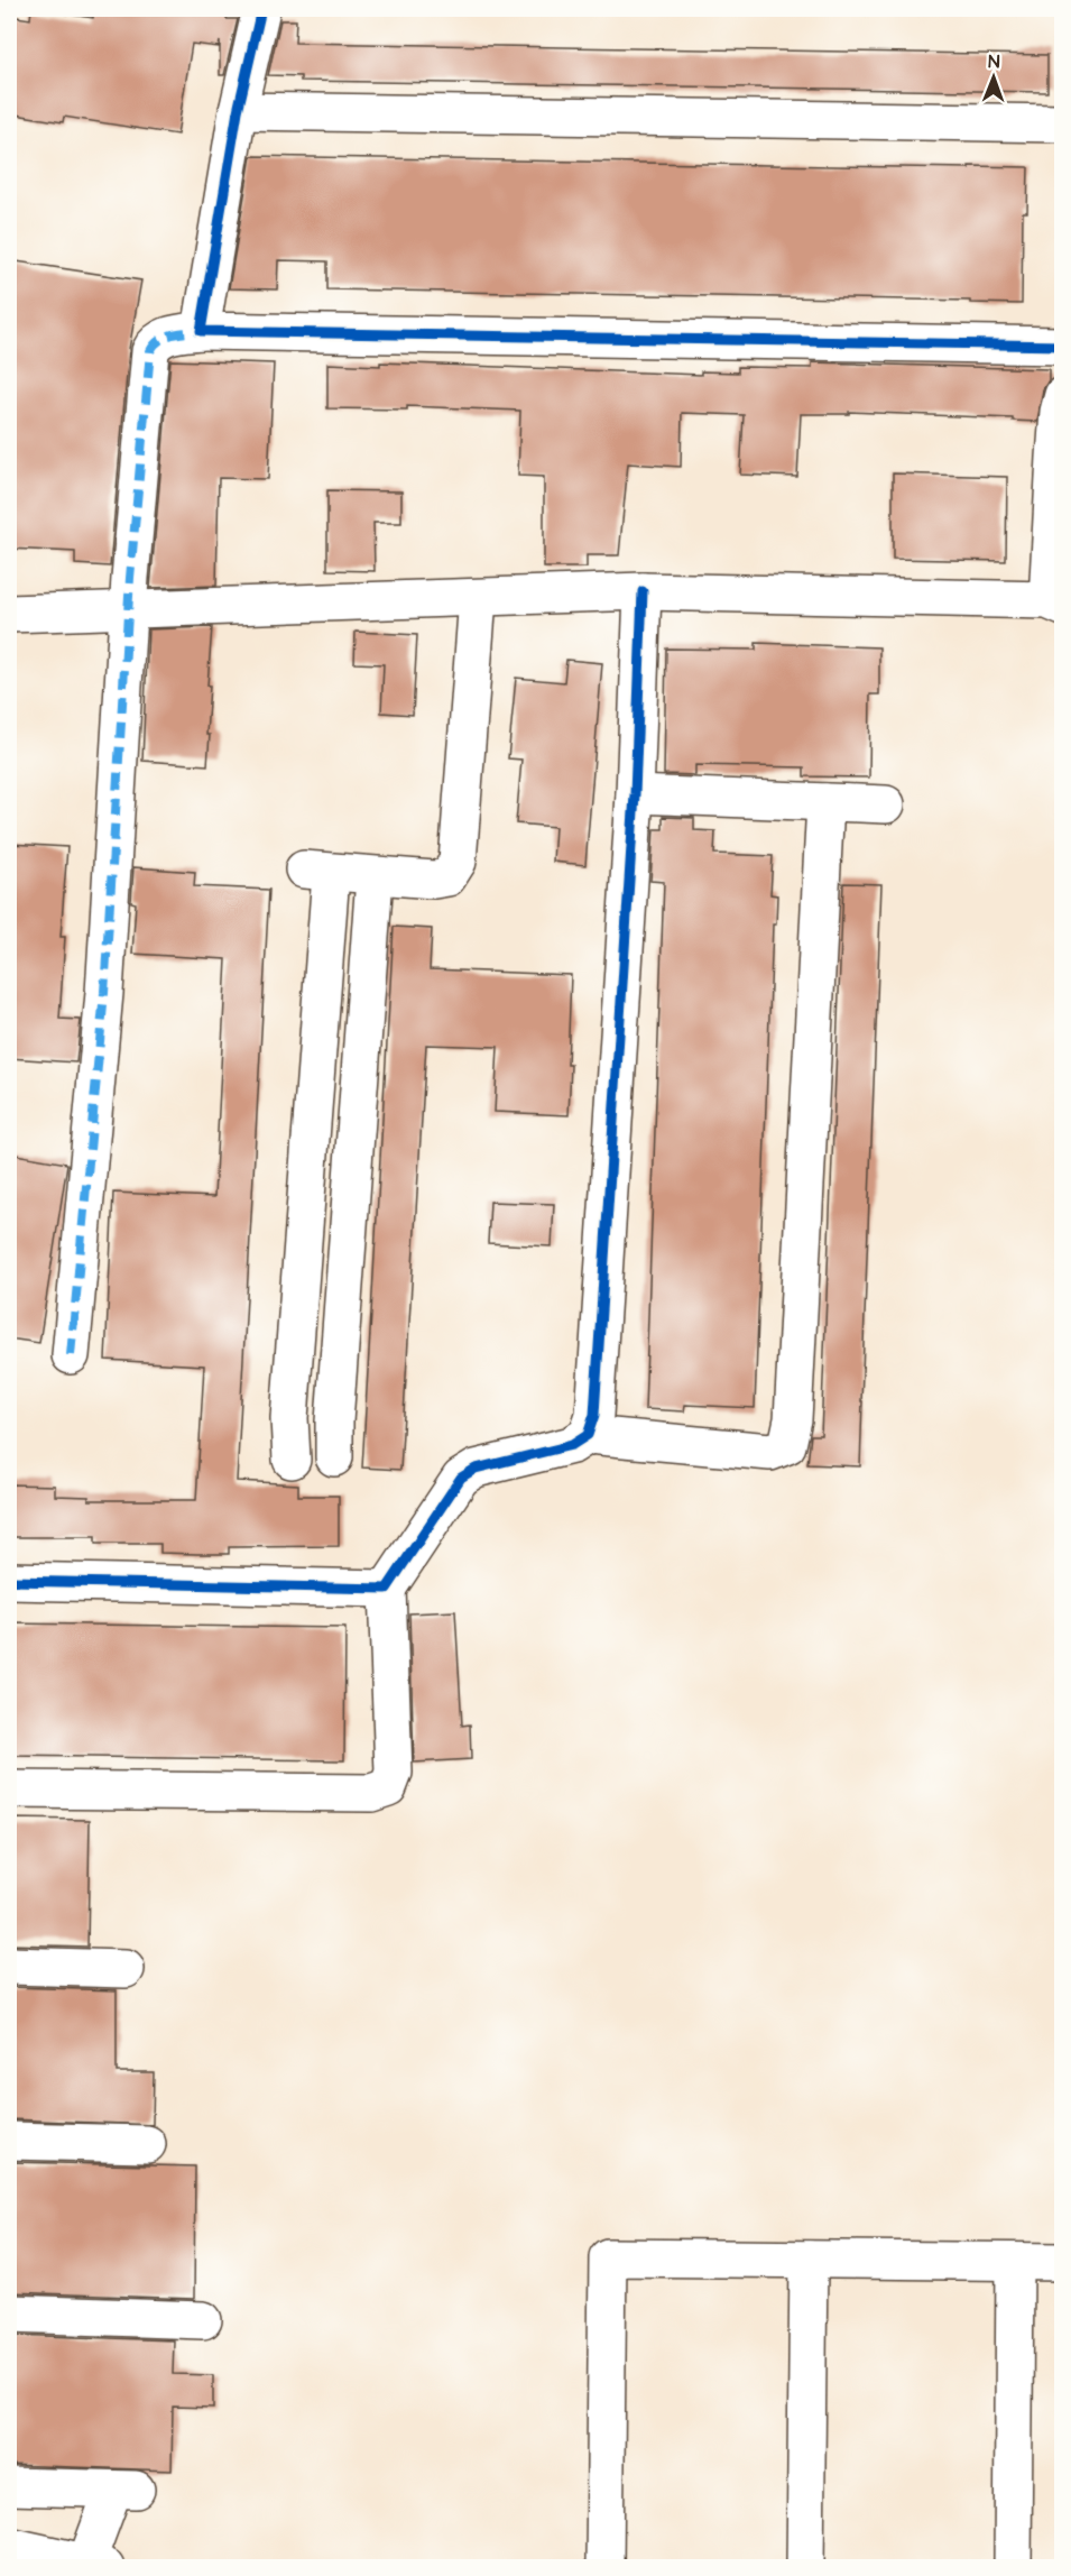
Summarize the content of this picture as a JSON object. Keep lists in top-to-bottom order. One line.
{"north":"top"}
